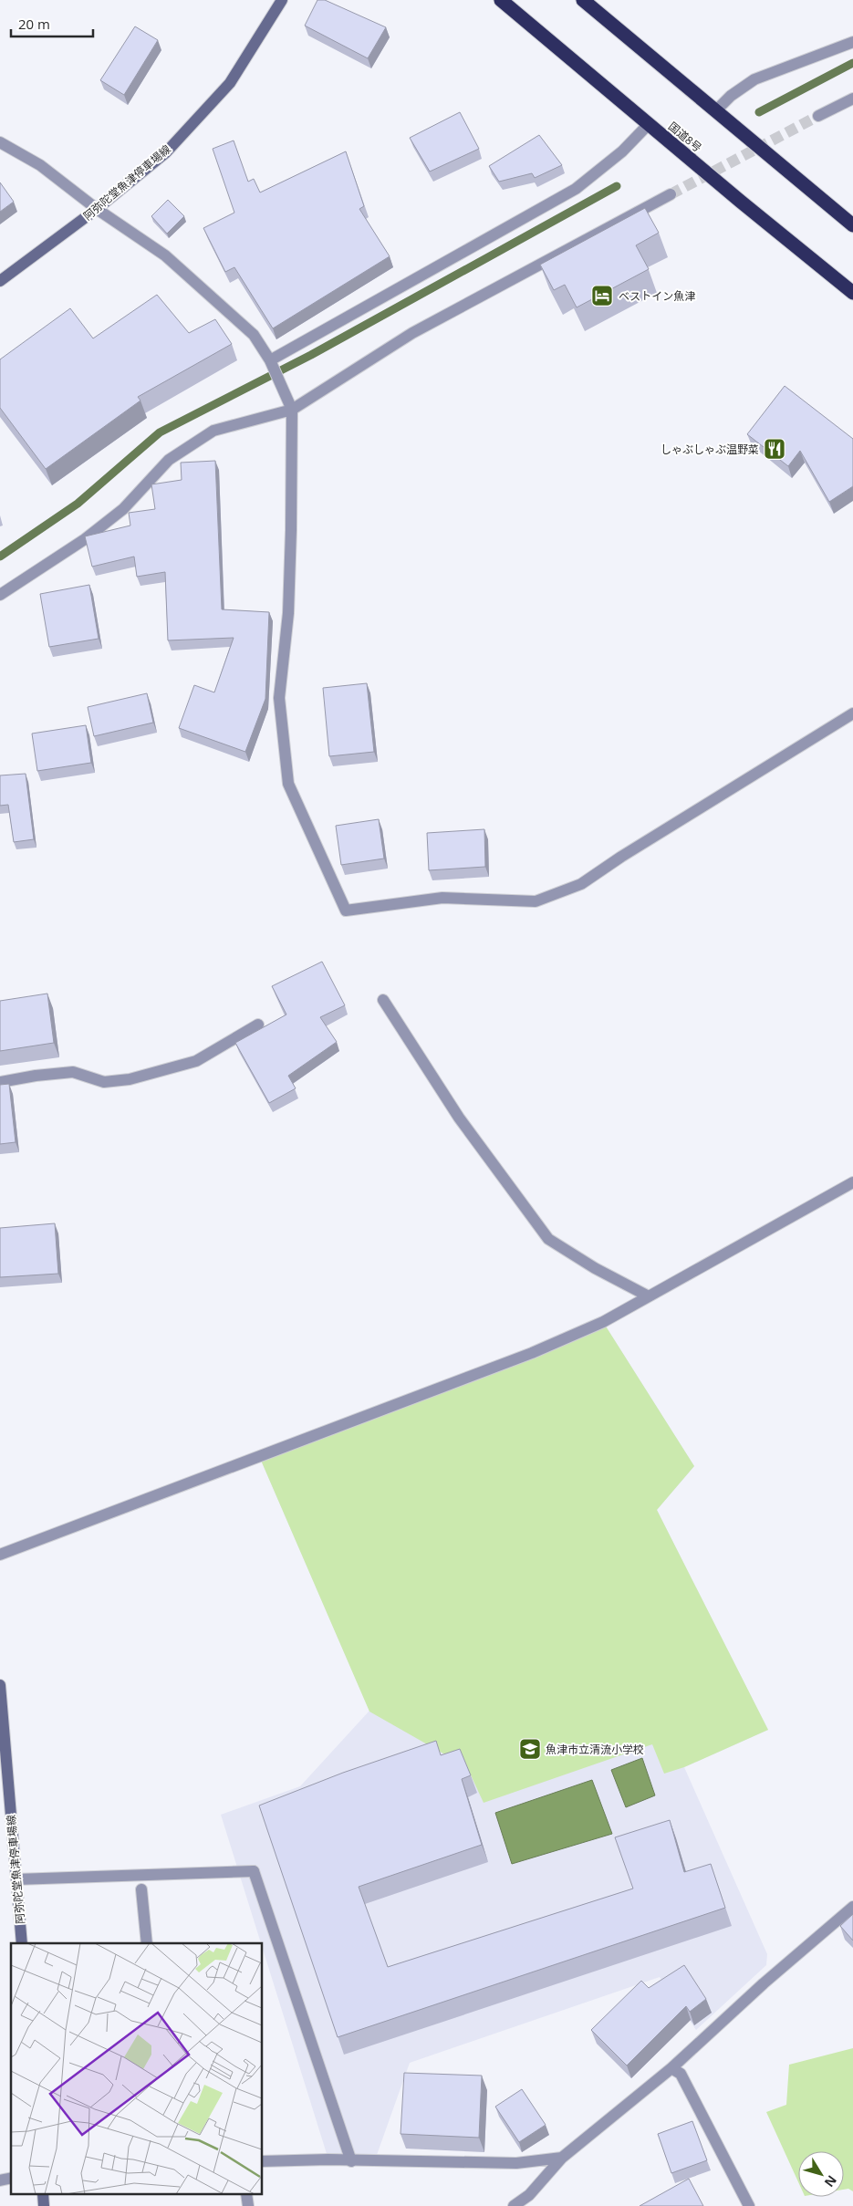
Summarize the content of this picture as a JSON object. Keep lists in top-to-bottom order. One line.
{"streets":{"highway":["国道8号"],"main road":["阿弥陀堂魚津停車場線"]},"places":{"hotel":["ベストイン魚津"],"restaurant":["しゃぶしゃぶ温野菜"],"school or university":["魚津市立清流小学校"]},"scale_bar":"20 m","north":"bottom right"}
